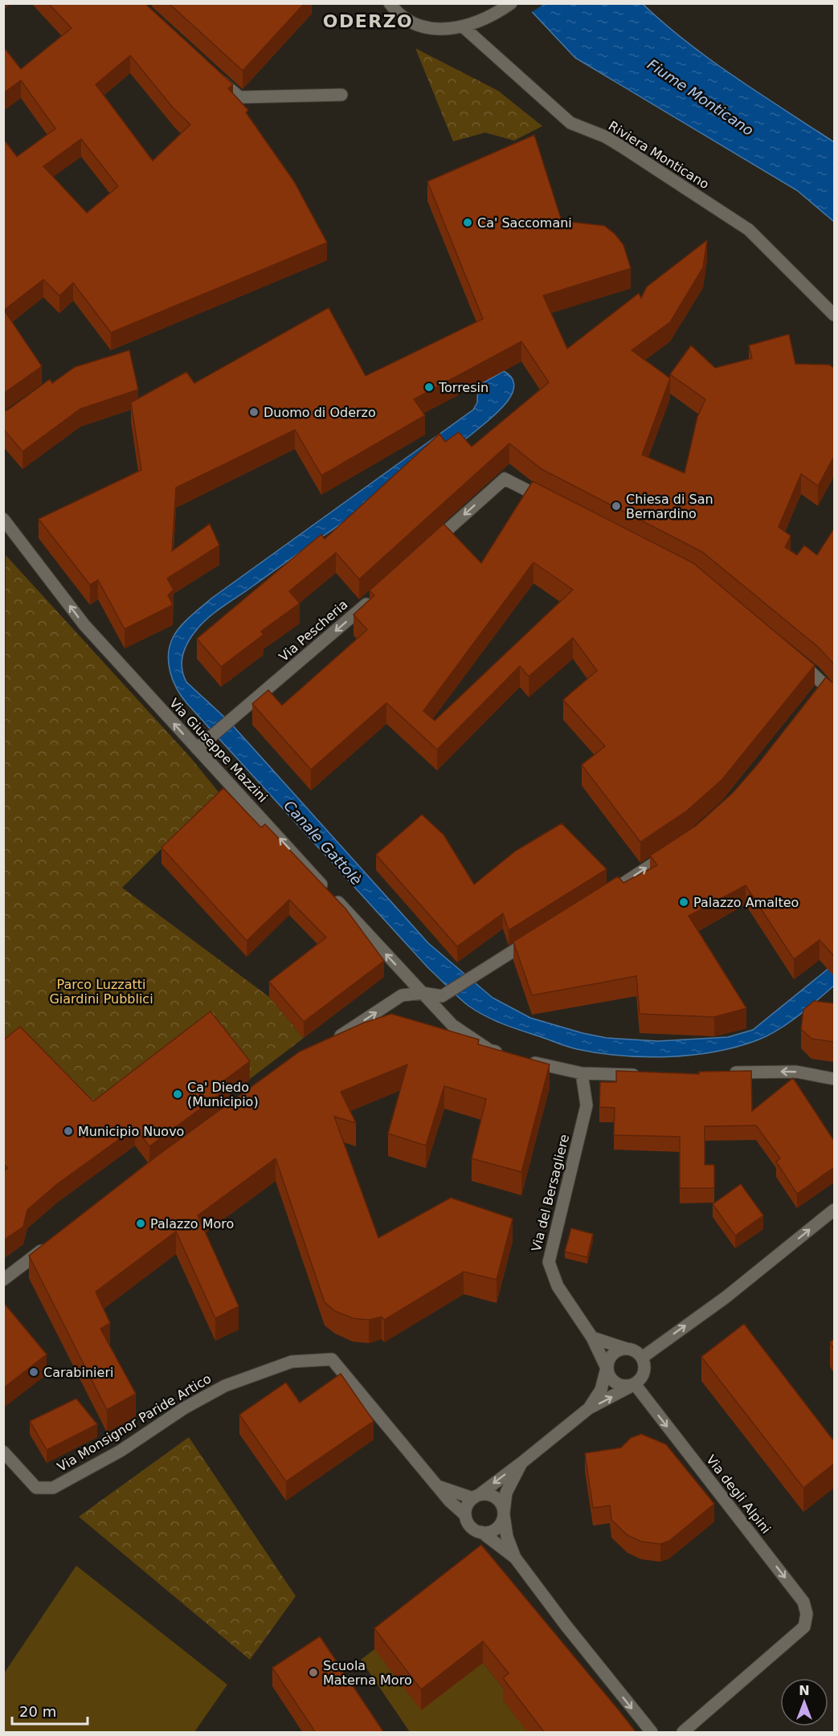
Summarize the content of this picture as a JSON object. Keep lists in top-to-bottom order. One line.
{"streets":{"street":["Riviera Monticano","Via Pescheria","Via Giuseppe Mazzini","Via del Bersagliere","Via Monsignor Paride Artico","Via degli Alpini"]},"crossings":[["Via Pescheria","Via Giuseppe Mazzini"],["Via del Bersagliere","Via degli Alpini"]],"one_way":["Via Pescheria","Via Giuseppe Mazzini"],"districts":["ODERZO"],"water":["Fiume Monticano","Canale Gattolè"],"parks":["Parco Luzzatti Giardini Pubblici"],"places":["Ca' Saccomani","Torresin","Duomo di Oderzo","Chiesa di San Bernardino","Palazzo Amalteo","Ca' Diedo (Municipio)","Municipio Nuovo","Palazzo Moro","Carabinieri","Scuola Materna Moro"],"scale_bar":"20 m","north":"top"}
